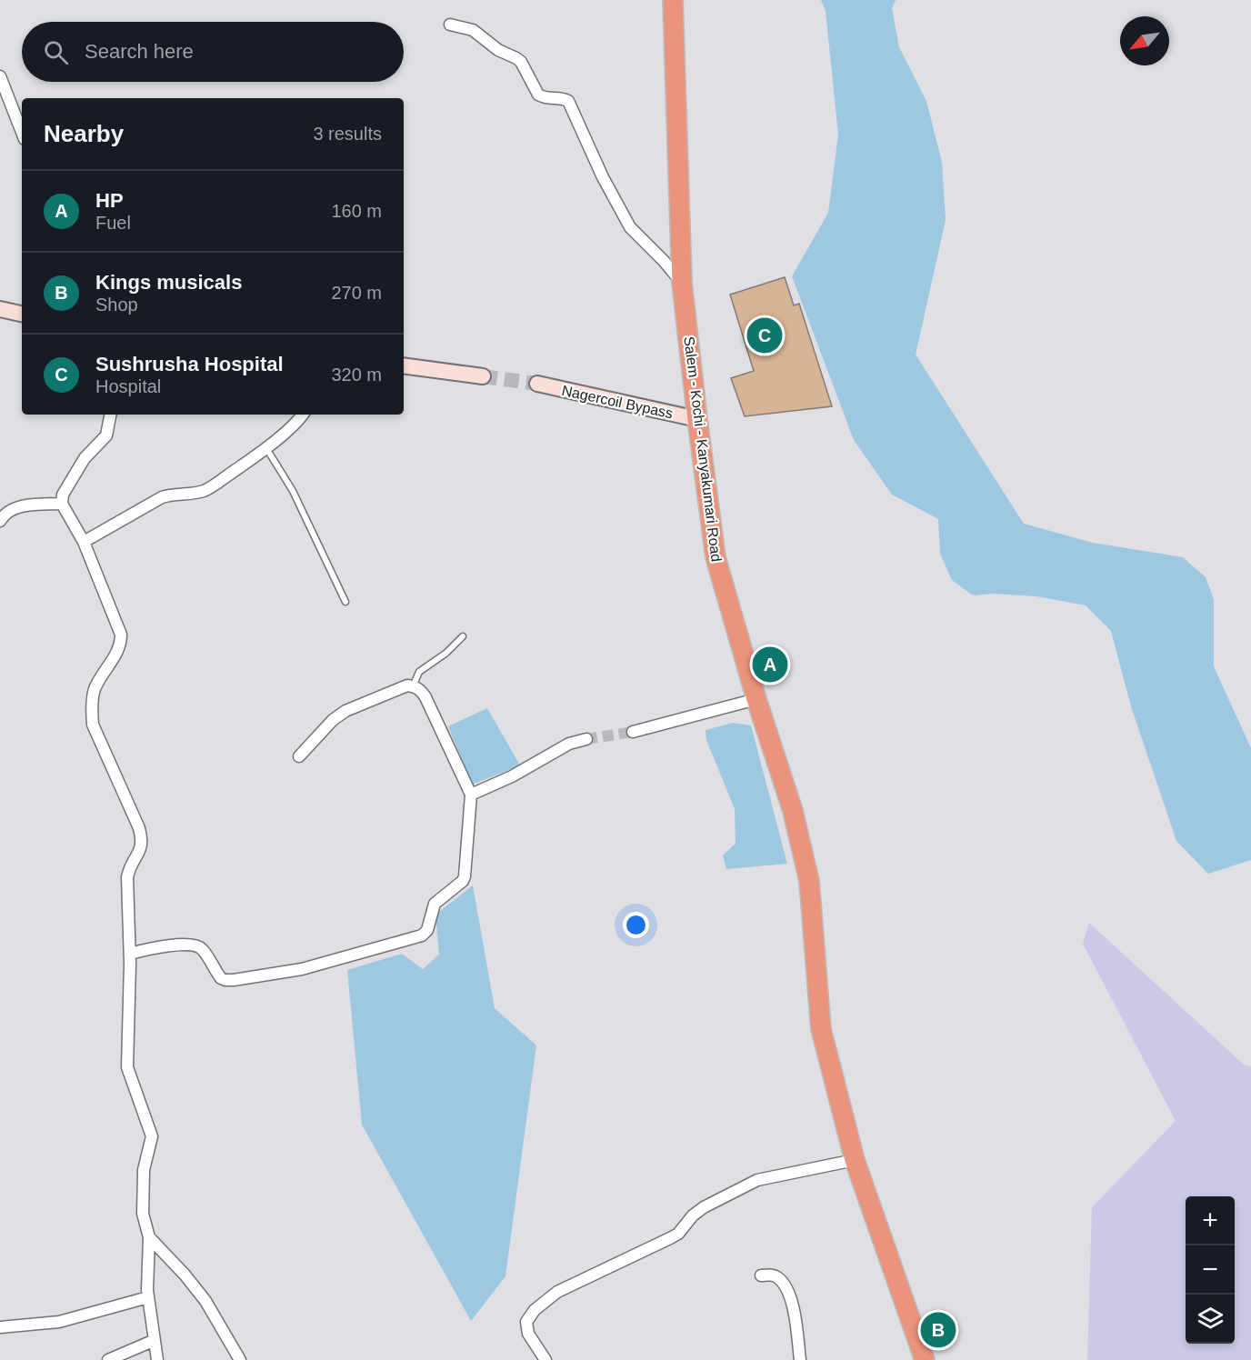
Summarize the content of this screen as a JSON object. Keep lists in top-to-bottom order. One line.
{"streets":{"highway":["Salem - Kochi - Kanyakumari Road"],"main road":["Nagercoil Bypass"]},"crossings":[["Nagercoil Bypass","Salem - Kochi - Kanyakumari Road"]],"north":"bottom left","page":{"search":"Search here","heading":["Nearby","3 results"],"list":[{"mark":"A","name":"HP","note":"Fuel","value":"160 m"},{"mark":"B","name":"Kings musicals","note":"Shop","value":"270 m"},{"mark":"C","name":"Sushrusha Hospital","note":"Hospital","value":"320 m"}],"pins":["C","A","B"],"map_buttons":["+","−"]}}
